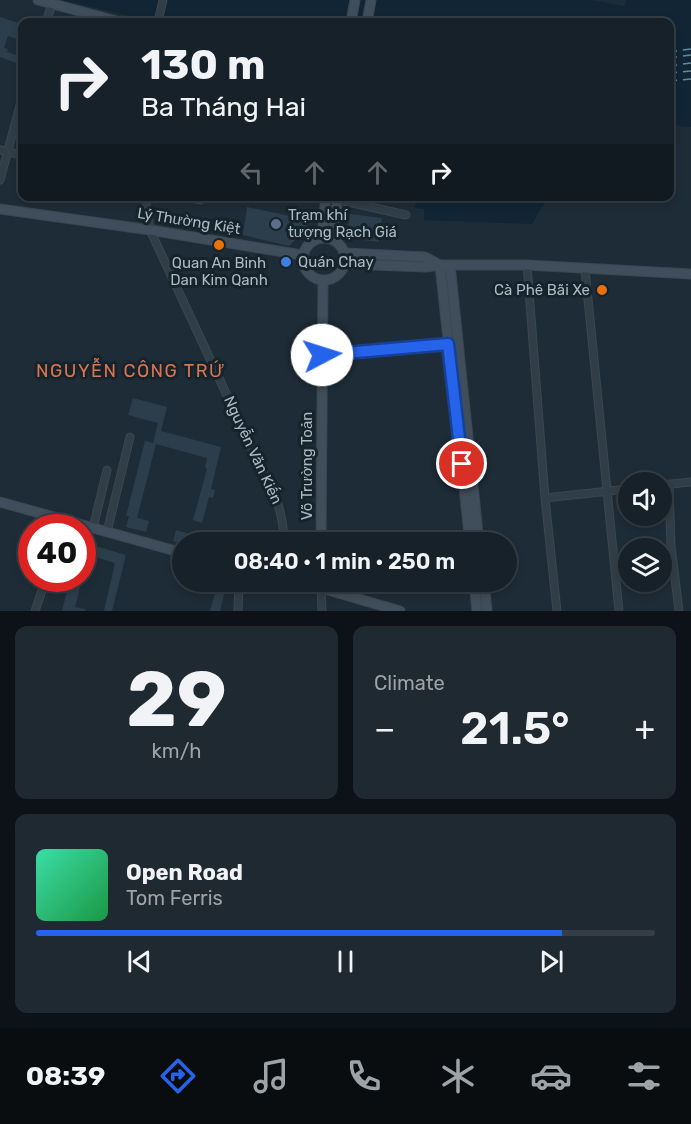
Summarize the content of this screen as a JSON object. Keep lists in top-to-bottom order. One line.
{"streets":{"street":["Lý Thường Kiệt","Nguyễn Văn Kiến","Võ Trường Toản"]},"crossings":[["Lý Thường Kiệt","Nguyễn Văn Kiến"],["Lý Thường Kiệt","Võ Trường Toản"]],"districts":["NGUYỄN CÔNG TRỨ"],"places":["Trạm khí tượng Rạch Giá","Quan An Binh Dan Kim Qanh","Quán Chay","Cà Phê Bãi Xe"],"page":{"turn":["130 m","Ba Tháng Hai"],"limit":"40","trip":"08:40 · 1 min · 250 m","tile":[["29","km/h"],"Climate"],"heat":["−","21.5°","+"],"song":["Open Road","Tom Ferris"],"tabs":"08:39"}}
